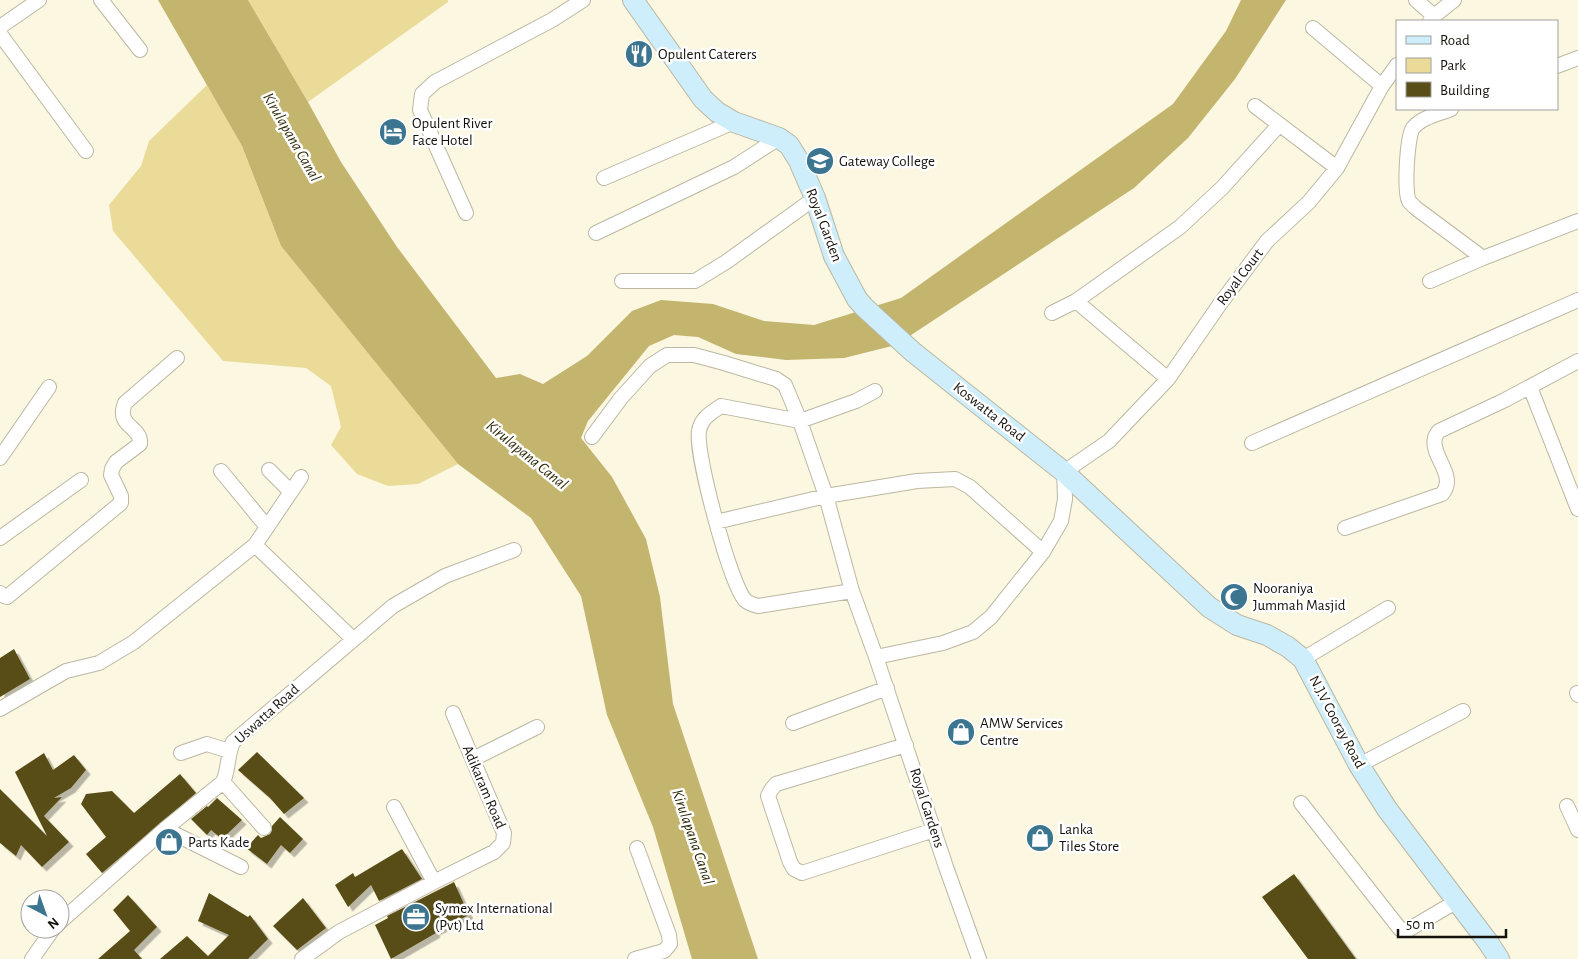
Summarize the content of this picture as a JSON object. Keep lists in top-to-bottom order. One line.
{"streets":{"street":["Royal Garden","Royal Court","Koswatta Road","Uswatta Road","N.J.V Cooray Road","Adikaram Road","Royal Gardens"]},"crossings":[["Royal Garden","Koswatta Road"],["Royal Court","Koswatta Road"],["Koswatta Road","N.J.V Cooray Road"]],"water":["Kirulapana Canal"],"places":{"restaurant":["Opulent Caterers"],"hotel":["Opulent River Face Hotel"],"school or university":["Gateway College"],"mosque":["Nooraniya Jummah Masjid"],"shop":["AMW Services Centre","Lanka Tiles Store","Parts Kade"],"office":["Symex International (Pvt) Ltd"]},"legend":["Road","Park","Building"],"scale_bar":"50 m","north":"bottom right"}
